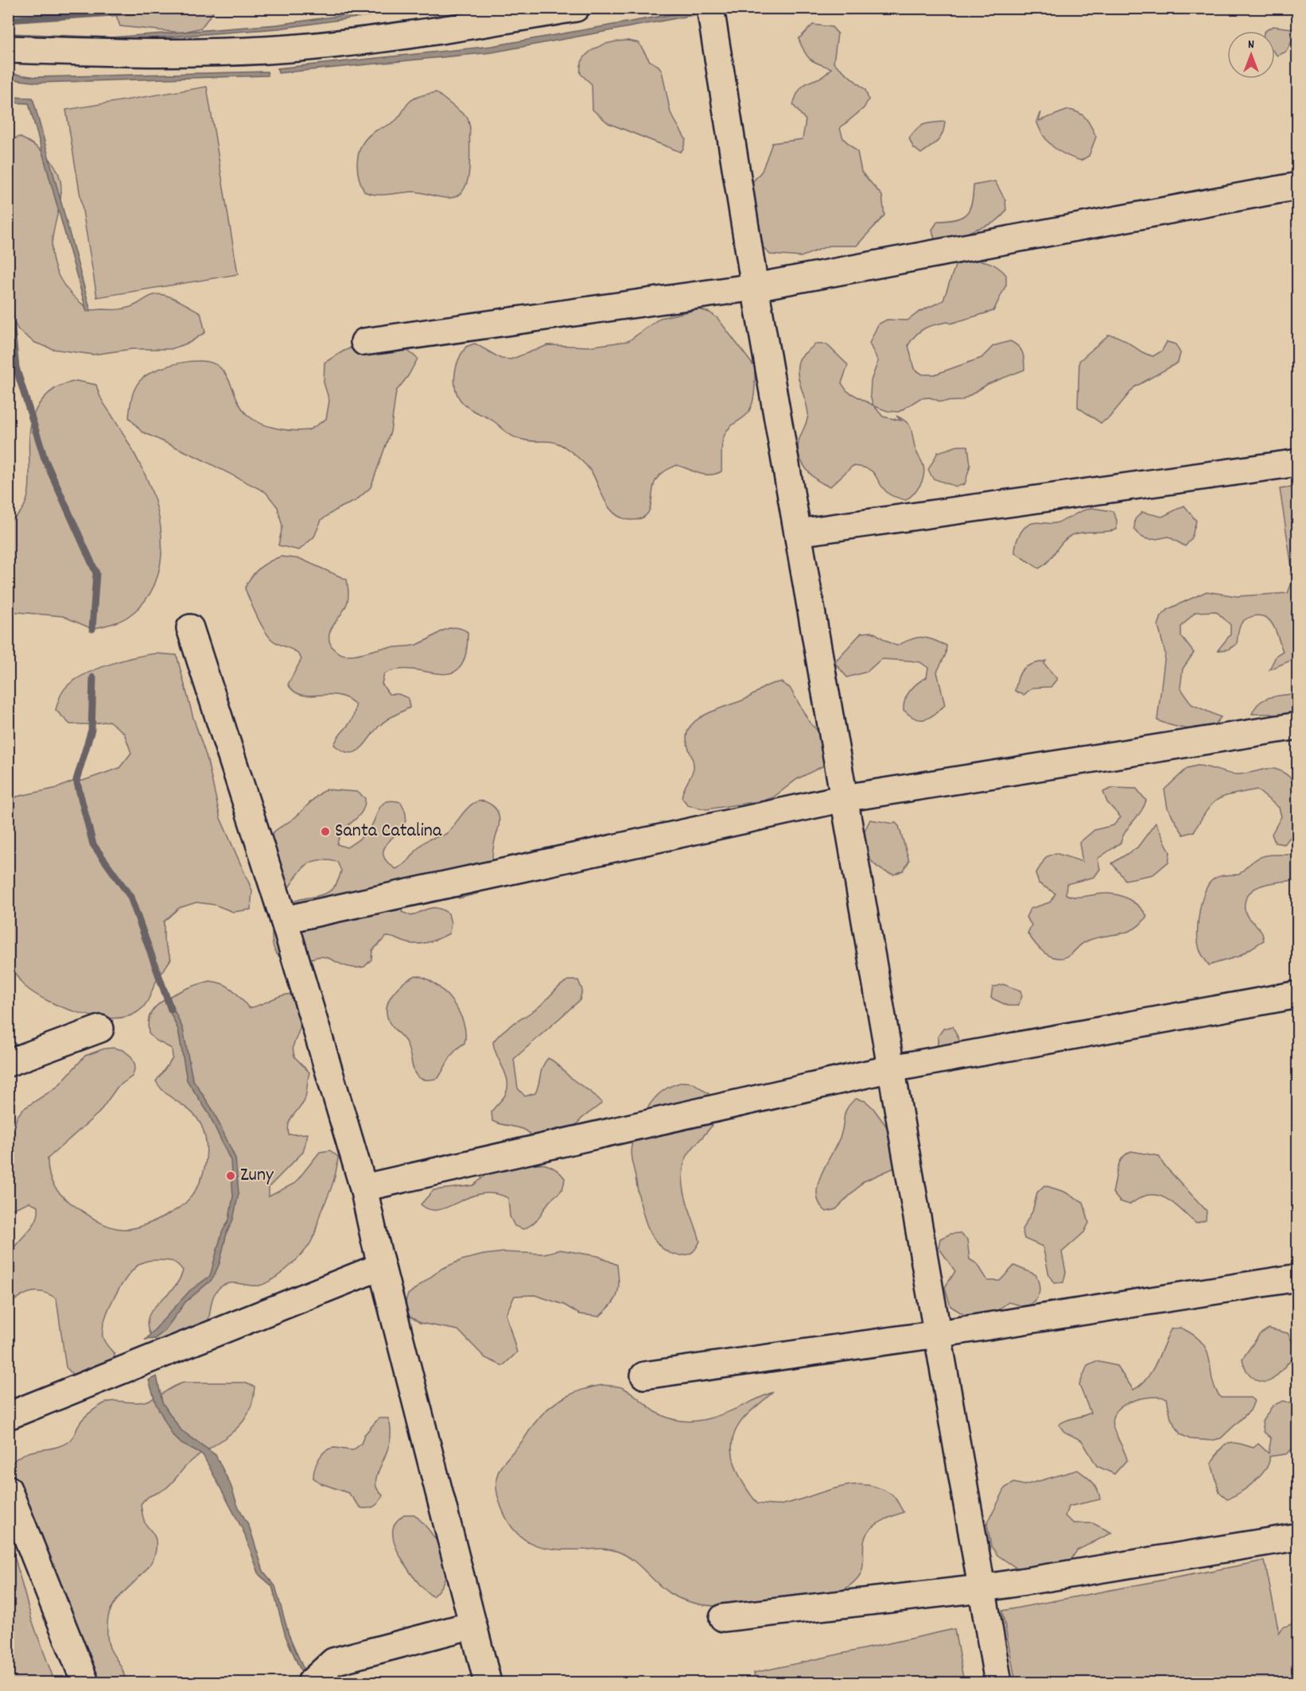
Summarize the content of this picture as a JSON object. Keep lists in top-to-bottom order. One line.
{"places":["Santa Catalina","Zuny"],"north":"top"}
